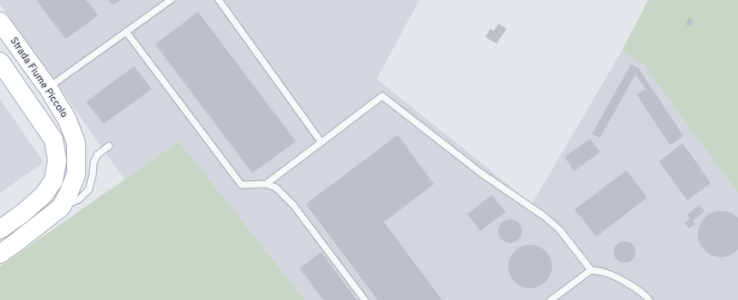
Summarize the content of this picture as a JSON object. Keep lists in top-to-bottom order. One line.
{"streets":{"main road":["Strada Fiume Piccolo"]}}
